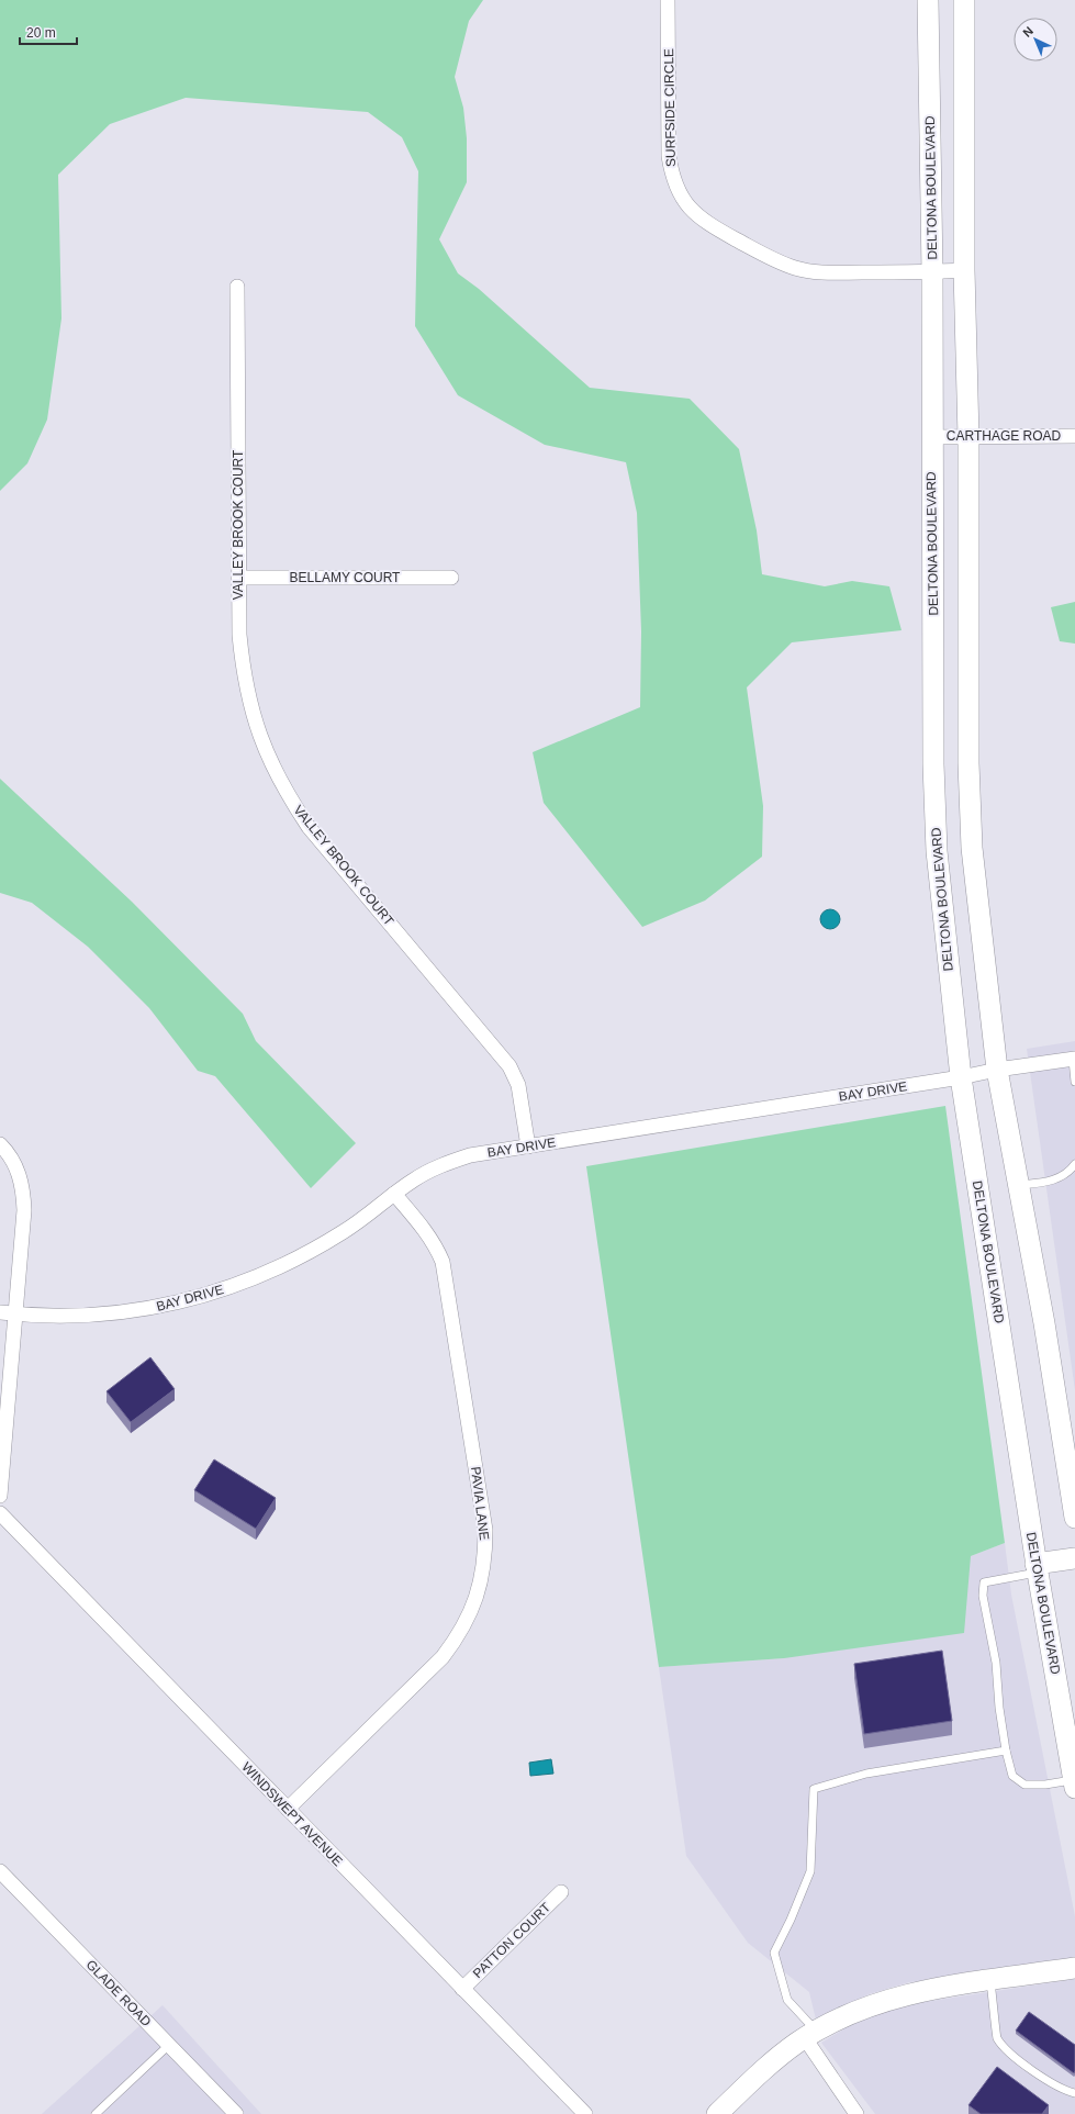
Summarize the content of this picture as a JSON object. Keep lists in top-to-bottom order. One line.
{"streets":{"main road":["DELTONA BOULEVARD"],"street":["SURFSIDE CIRCLE","CARTHAGE ROAD","VALLEY BROOK COURT","BELLAMY COURT","BAY DRIVE","PAVIA LANE","WINDSWEPT AVENUE","PATTON COURT","GLADE ROAD"]},"crossings":[["SURFSIDE CIRCLE","DELTONA BOULEVARD"],["DELTONA BOULEVARD","CARTHAGE ROAD"],["DELTONA BOULEVARD","BAY DRIVE"],["VALLEY BROOK COURT","BELLAMY COURT"],["VALLEY BROOK COURT","BAY DRIVE"],["BAY DRIVE","PAVIA LANE"],["PAVIA LANE","WINDSWEPT AVENUE"],["WINDSWEPT AVENUE","PATTON COURT"]],"scale_bar":"20 m","north":"top left"}
